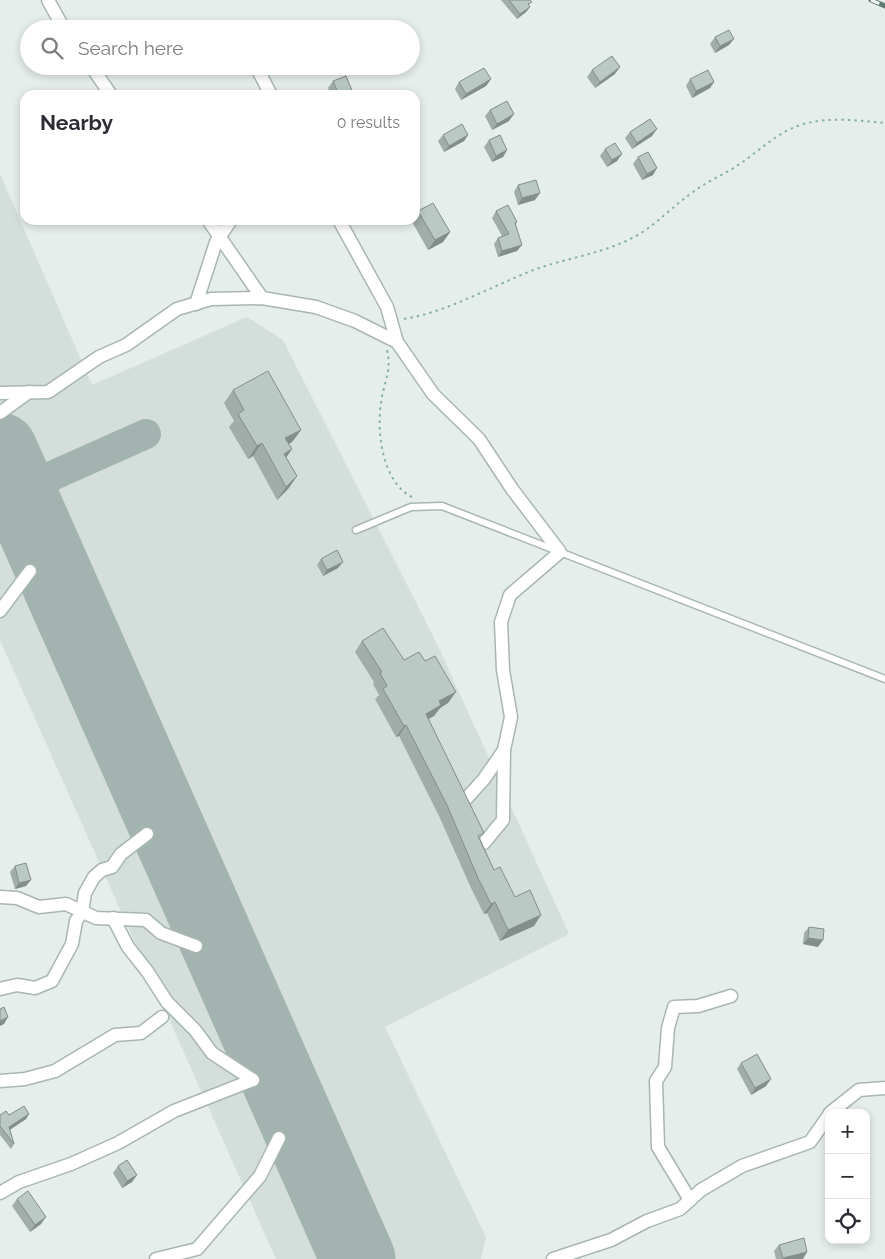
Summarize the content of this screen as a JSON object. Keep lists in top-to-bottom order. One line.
{"page":{"search":"Search here","heading":["Nearby","0 results"],"map_buttons":["+","−"]}}
